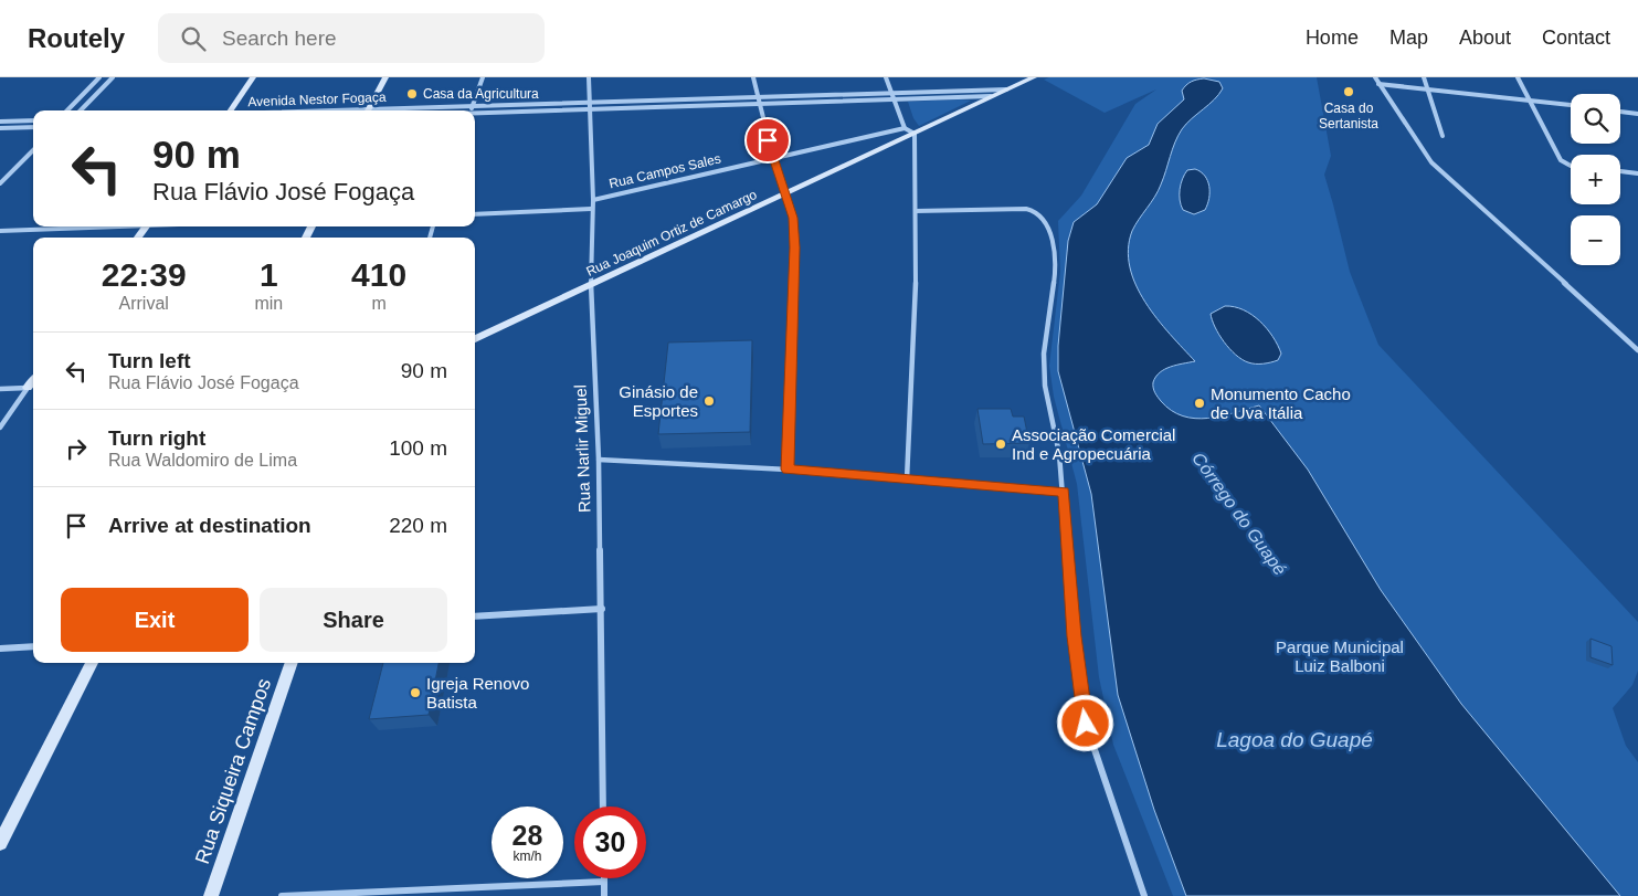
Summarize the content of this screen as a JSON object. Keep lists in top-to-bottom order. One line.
{"streets":{"main road":["Rua Joaquim Ortiz de Camargo","Rua Siqueira Campos"],"street":["Avenida Nestor Fogaça","Rua Campos Sales","Rua Narlir Miguel"]},"crossings":[["Avenida Nestor Fogaça","Rua Joaquim Ortiz de Camargo"],["Avenida Nestor Fogaça","Rua Narlir Miguel"],["Rua Campos Sales","Rua Narlir Miguel"],["Rua Joaquim Ortiz de Camargo","Rua Narlir Miguel"]],"water":["Córrego do Guapé","Lagoa do Guapé"],"parks":["Parque Municipal Luiz Balboni"],"places":["Casa do Sertanista","Casa da Agricultura","Ginásio de Esportes","Monumento Cacho de Uva Itália","Associação Comercial Ind e Agropecuária","Igreja Renovo Batista"],"page":{"header":"Routely","search":"Search here","nav":["Home","Map","About","Contact"],"map_buttons":["+","−"],"turn":["90 m","Rua Flávio José Fogaça"],"eta":["22:39","Arrival","1","min","410","m"],"list":[{"name":"Turn left","note":"Rua Flávio José Fogaça","value":"90 m"},{"name":"Turn right","note":"Rua Waldomiro de Lima","value":"100 m"},{"name":"Arrive at destination","value":"220 m"}],"buttons":["Exit","Share"],"speed":"28 km/h","limit":"30"}}
